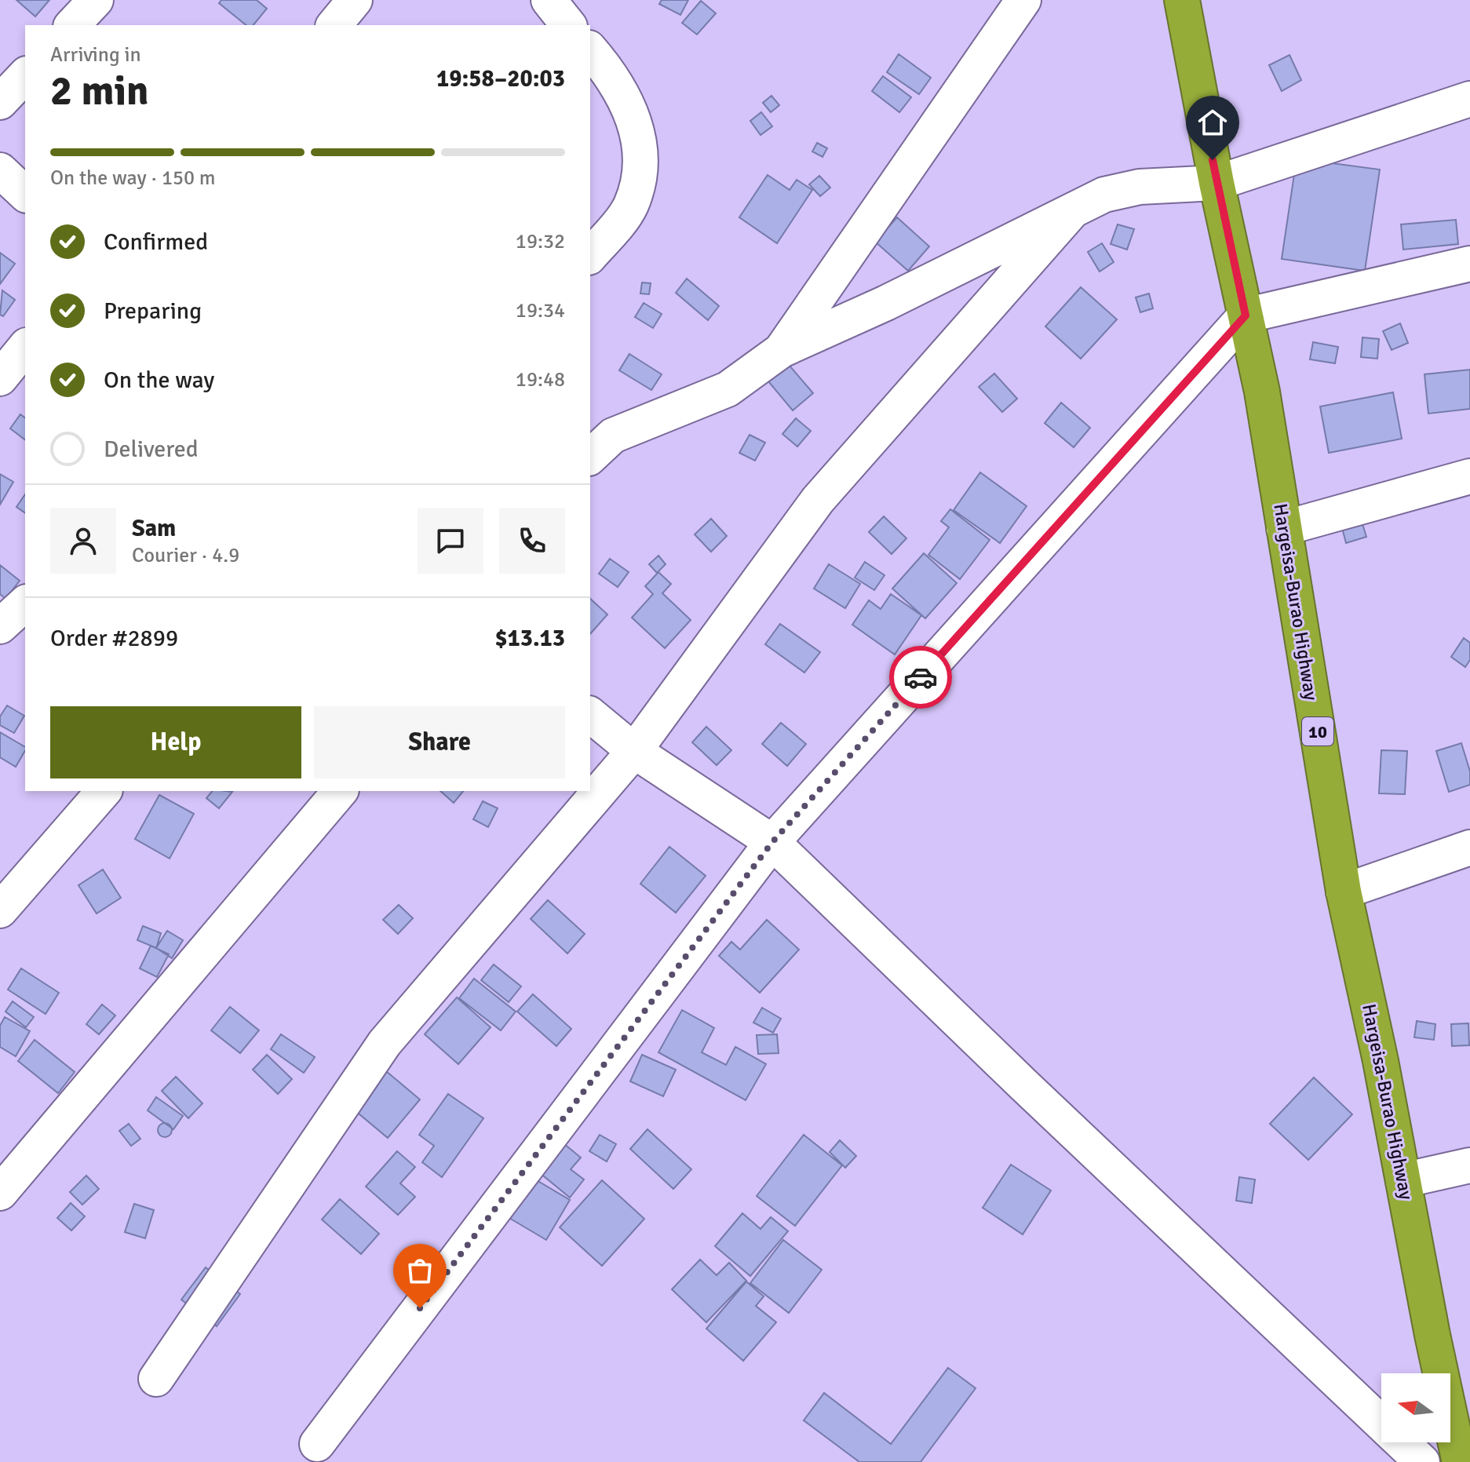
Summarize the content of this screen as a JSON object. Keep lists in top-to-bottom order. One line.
{"streets":{"highway":["Hargeisa-Burao Highway","10"]},"north":"left","page":{"heading":["2 min","Arriving in","19:58–20:03"],"panel":["Sam","Courier · 4.9","Order #2899","$13.13"],"bar":"On the way · 150 m","list":[["Confirmed","19:32"],["Preparing","19:34"],["On the way","19:48"],"Delivered"],"buttons":["Help","Share"]}}
